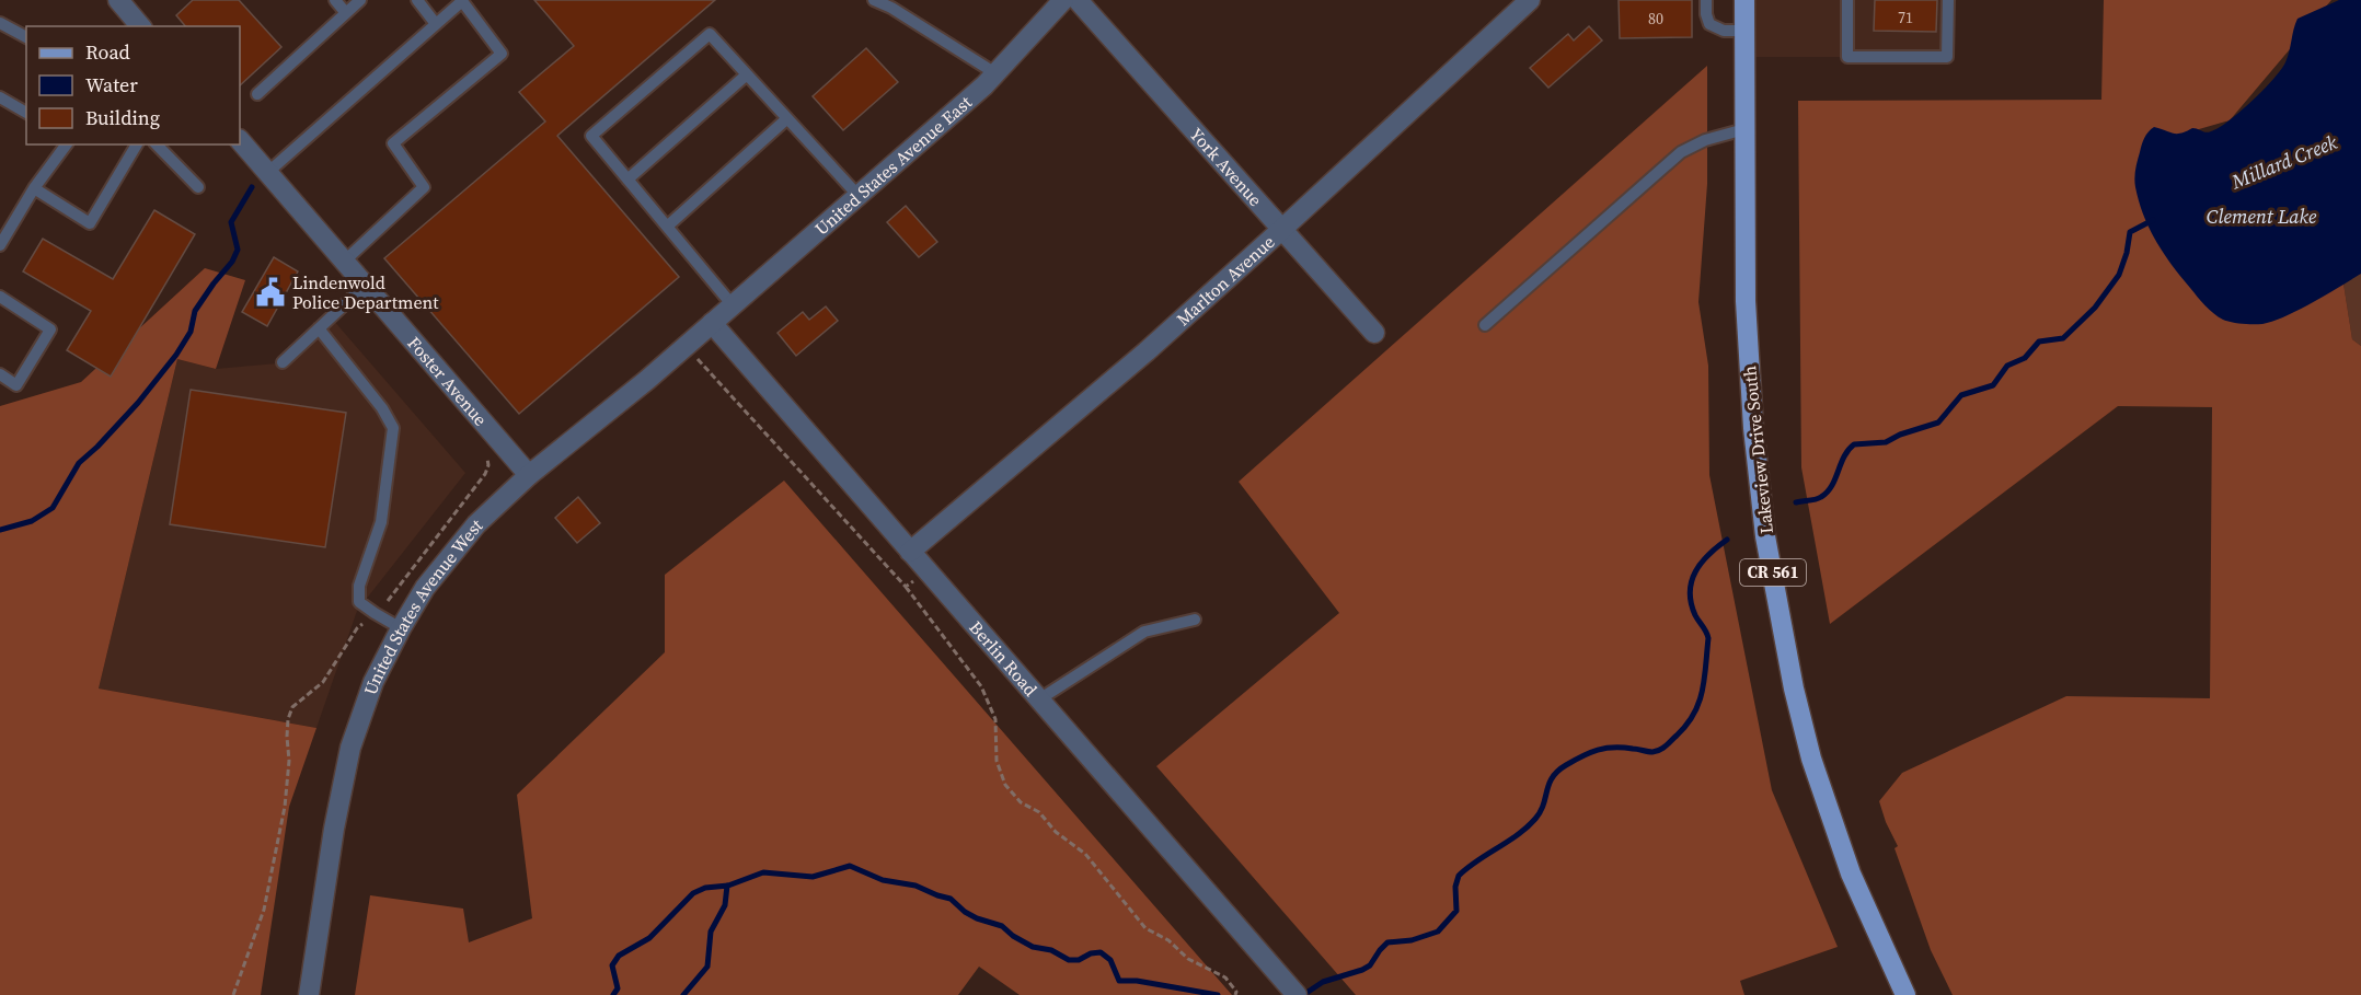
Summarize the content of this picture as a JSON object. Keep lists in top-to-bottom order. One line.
{"streets":{"main road":["Lakeview Drive South","CR 561"],"street":["United States Avenue East","York Avenue","Marlton Avenue","Foster Avenue","United States Avenue West","Berlin Road"]},"crossings":[["United States Avenue East","United States Avenue West"],["United States Avenue East","Berlin Road"],["York Avenue","Marlton Avenue"],["Marlton Avenue","Berlin Road"],["Foster Avenue","United States Avenue West"],["United States Avenue West","Berlin Road"]],"water":["Millard Creek","Clement Lake"],"places":{"public building":["Lindenwold Police Department"]},"house_numbers":["71","80"],"legend":["Road","Water","Building"]}
